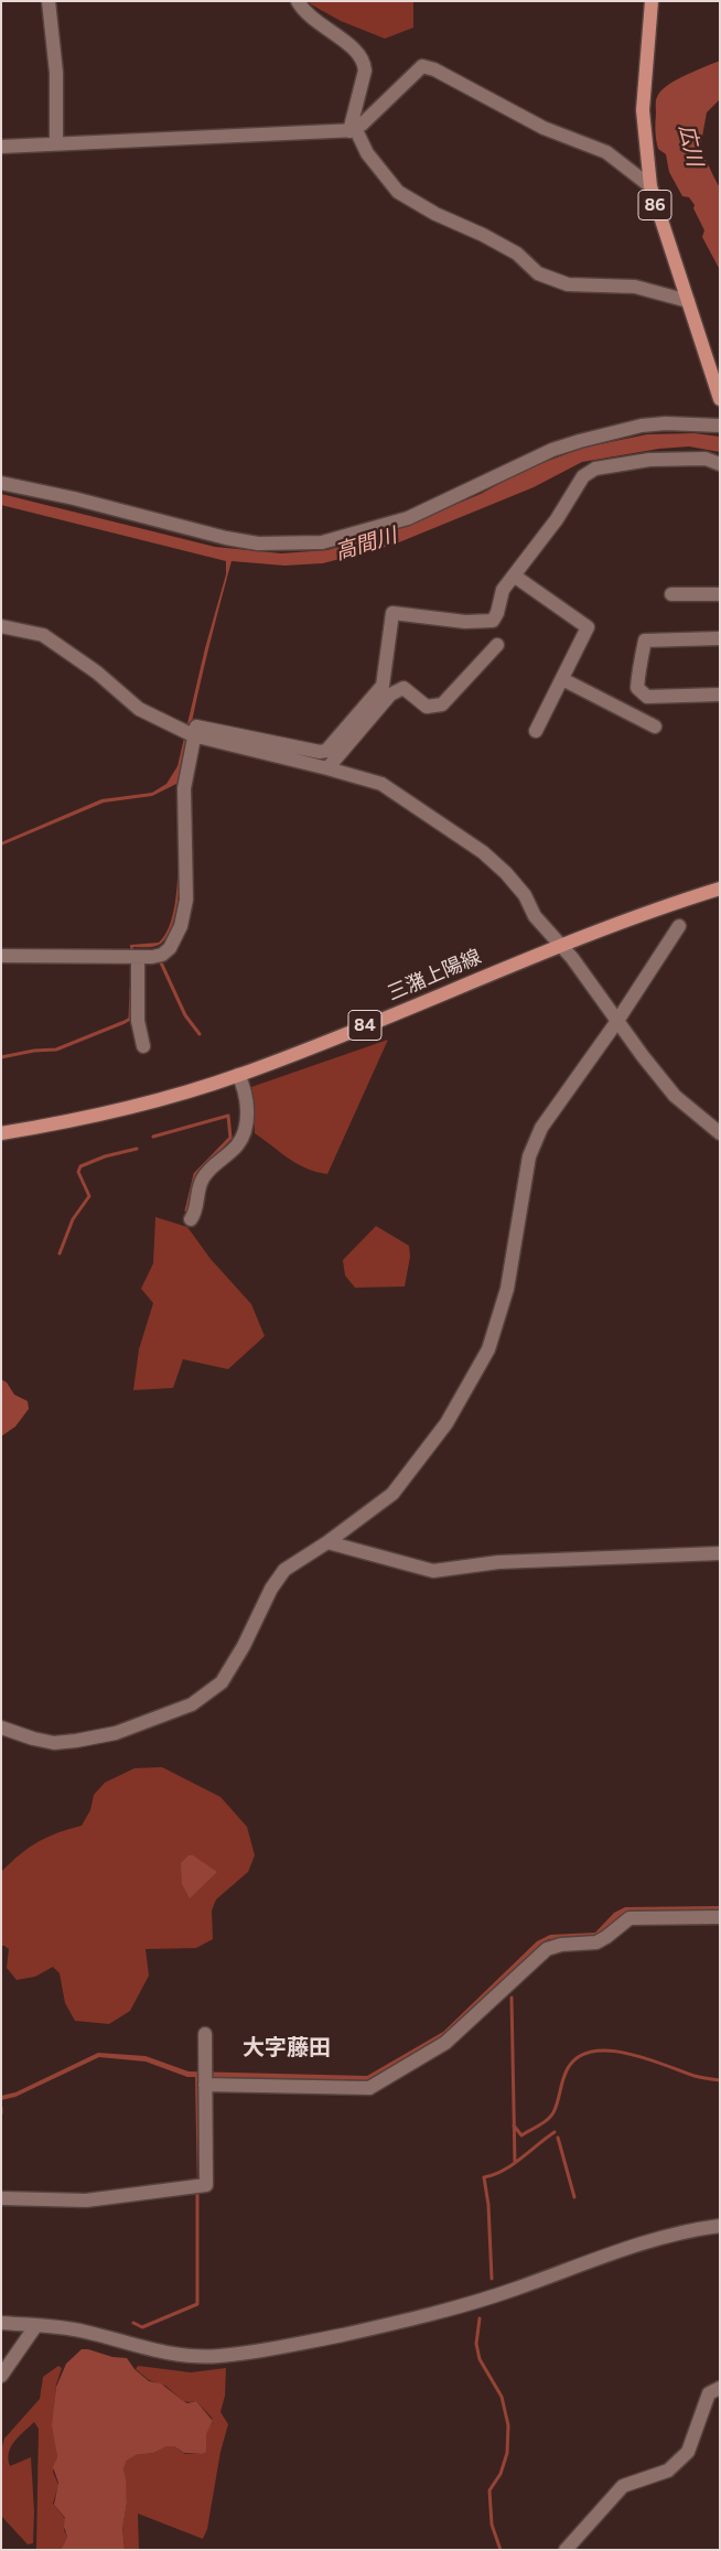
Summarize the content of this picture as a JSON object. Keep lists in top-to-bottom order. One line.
{"streets":{"main road":["86","三潴上陽線","84"]},"districts":["大字藤田"],"water":["広川","高間川"]}
